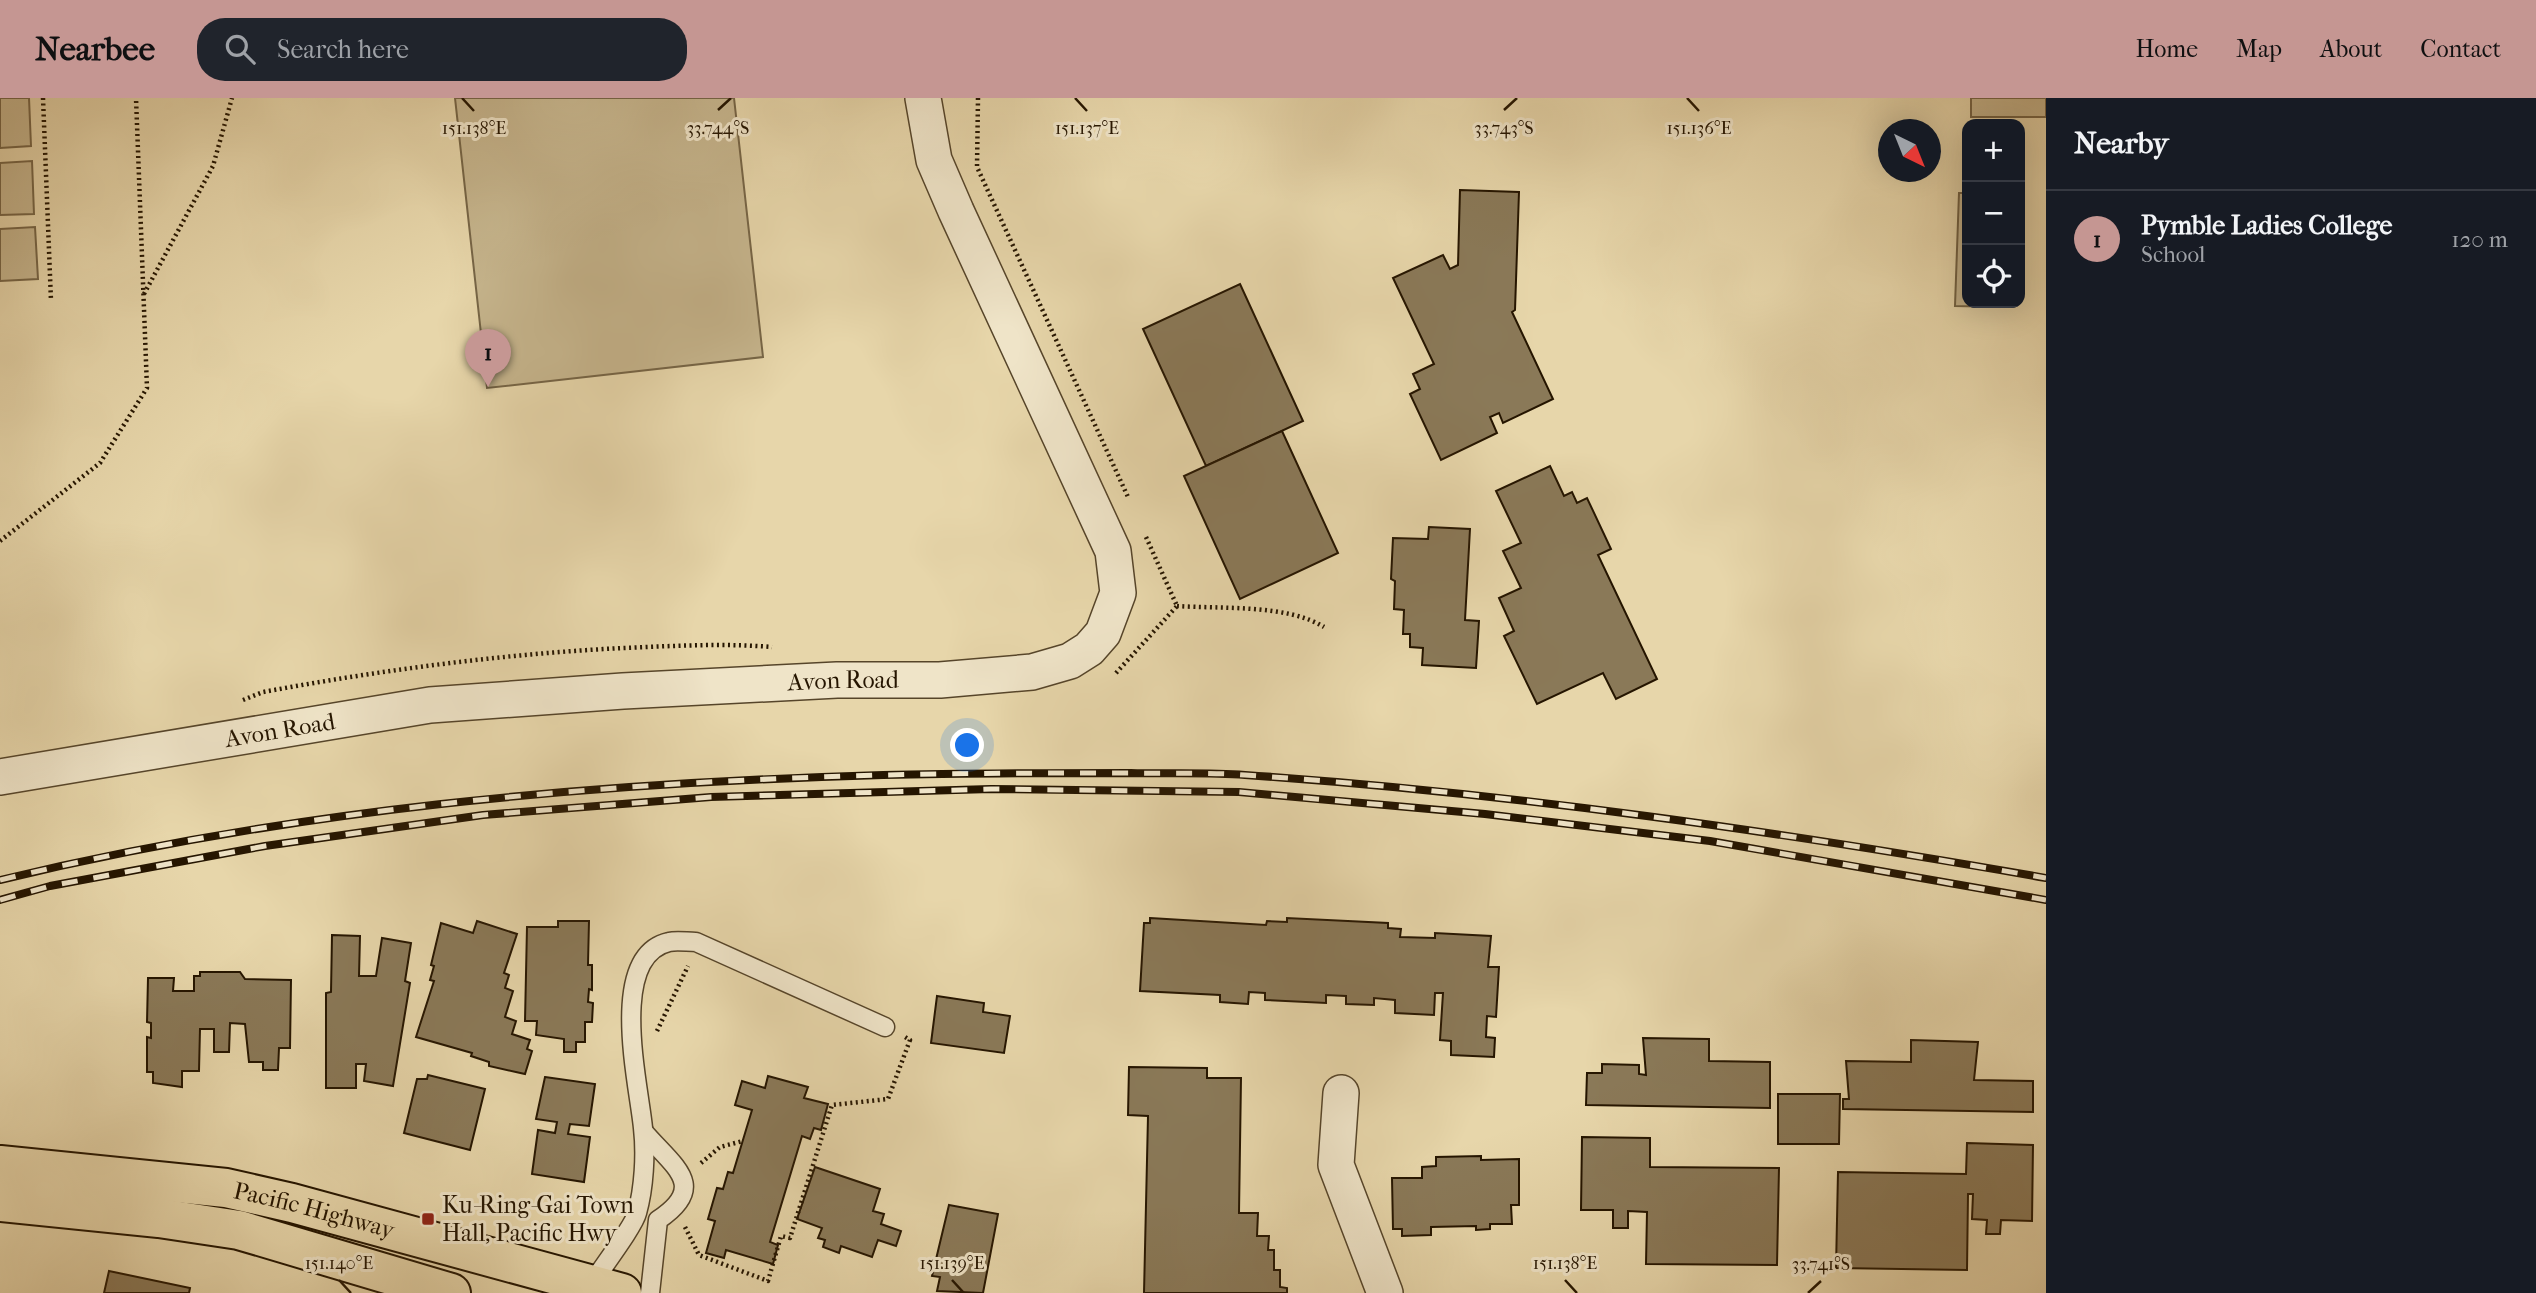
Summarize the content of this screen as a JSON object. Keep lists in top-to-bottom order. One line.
{"streets":{"highway":["Pacific Highway"],"street":["Avon Road"]},"places":{"transit":["Ku-Ring-Gai Town Hall, Pacific Hwy"]},"north":"bottom right","page":{"header":"Nearbee","search":"Search here","nav":["Home","Map","About","Contact"],"heading":"Nearby","map_buttons":["+","−"],"list":[{"mark":"1","name":"Pymble Ladies College","note":"School","value":"120 m"}],"pins":"1"},"coordinates":["33.744°S","33.743°S","151.138°E","151.137°E","151.136°E","151.140°E","151.139°E","33.741°S"]}
